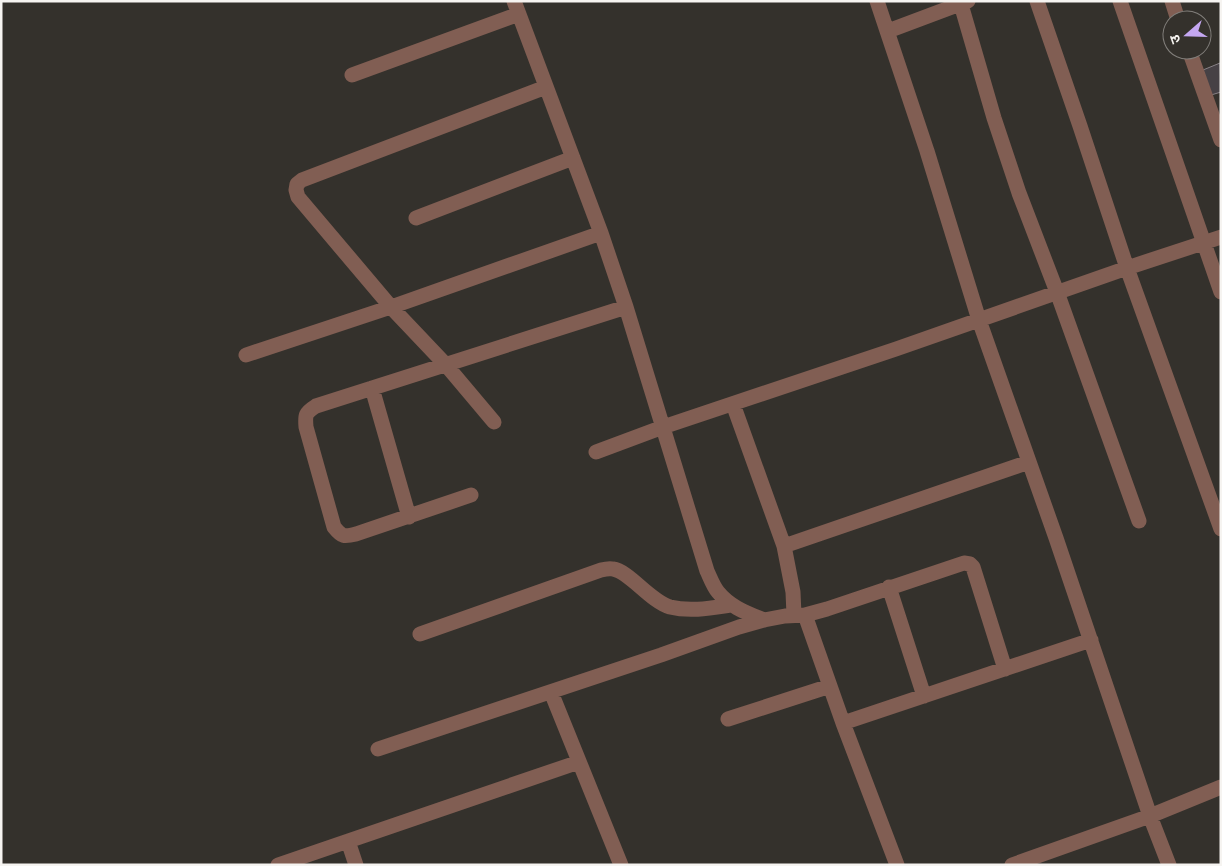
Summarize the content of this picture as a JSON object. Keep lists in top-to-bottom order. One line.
{"north":"left"}
